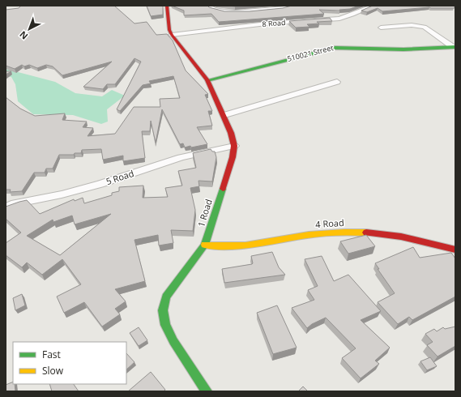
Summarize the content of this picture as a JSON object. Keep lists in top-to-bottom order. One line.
{"streets":{"street":["8 Road","510021 Street","5 Road","1 Road","4 Road"]},"crossings":[["8 Road","1 Road"],["510021 Street","1 Road"],["5 Road","1 Road"],["1 Road","4 Road"]],"legend":["Fast","Slow"],"north":"bottom left"}
